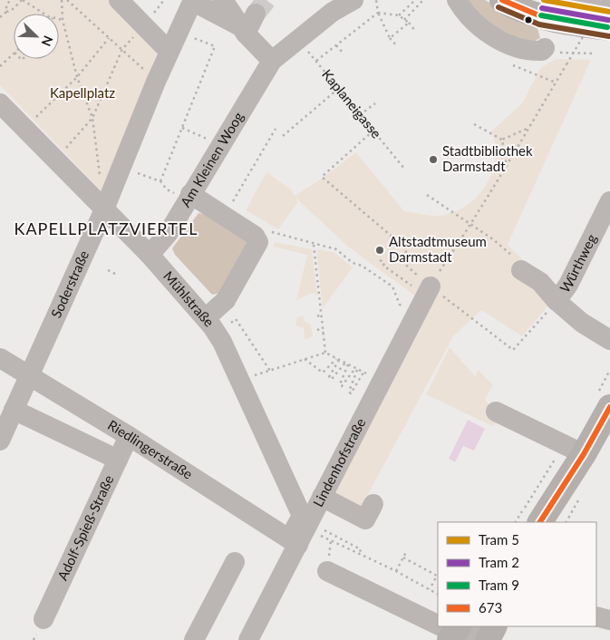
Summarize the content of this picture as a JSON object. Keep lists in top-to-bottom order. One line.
{"streets":{"street":["Am Kleinen Woog","Würthweg","Soderstraße","Mühlstraße","Riedlingerstraße","Lindenhofstraße","Adolf-Spieß-Straße"],"path":["Kaplaneigasse"]},"crossings":[["Kaplaneigasse","Am Kleinen Woog"],["Am Kleinen Woog","Mühlstraße"],["Soderstraße","Mühlstraße"],["Soderstraße","Riedlingerstraße"],["Mühlstraße","Riedlingerstraße"],["Mühlstraße","Lindenhofstraße"],["Riedlingerstraße","Lindenhofstraße"],["Riedlingerstraße","Adolf-Spieß-Straße"]],"districts":["KAPELLPLATZVIERTEL"],"parks":["Kapellplatz"],"places":["Stadtbibliothek Darmstadt","Altstadtmuseum Darmstadt"],"lines":["tram line 5","transit line 673","tram line 2","tram line 9"],"legend":["Tram 5","Tram 2","Tram 9","673"],"north":"bottom right"}
